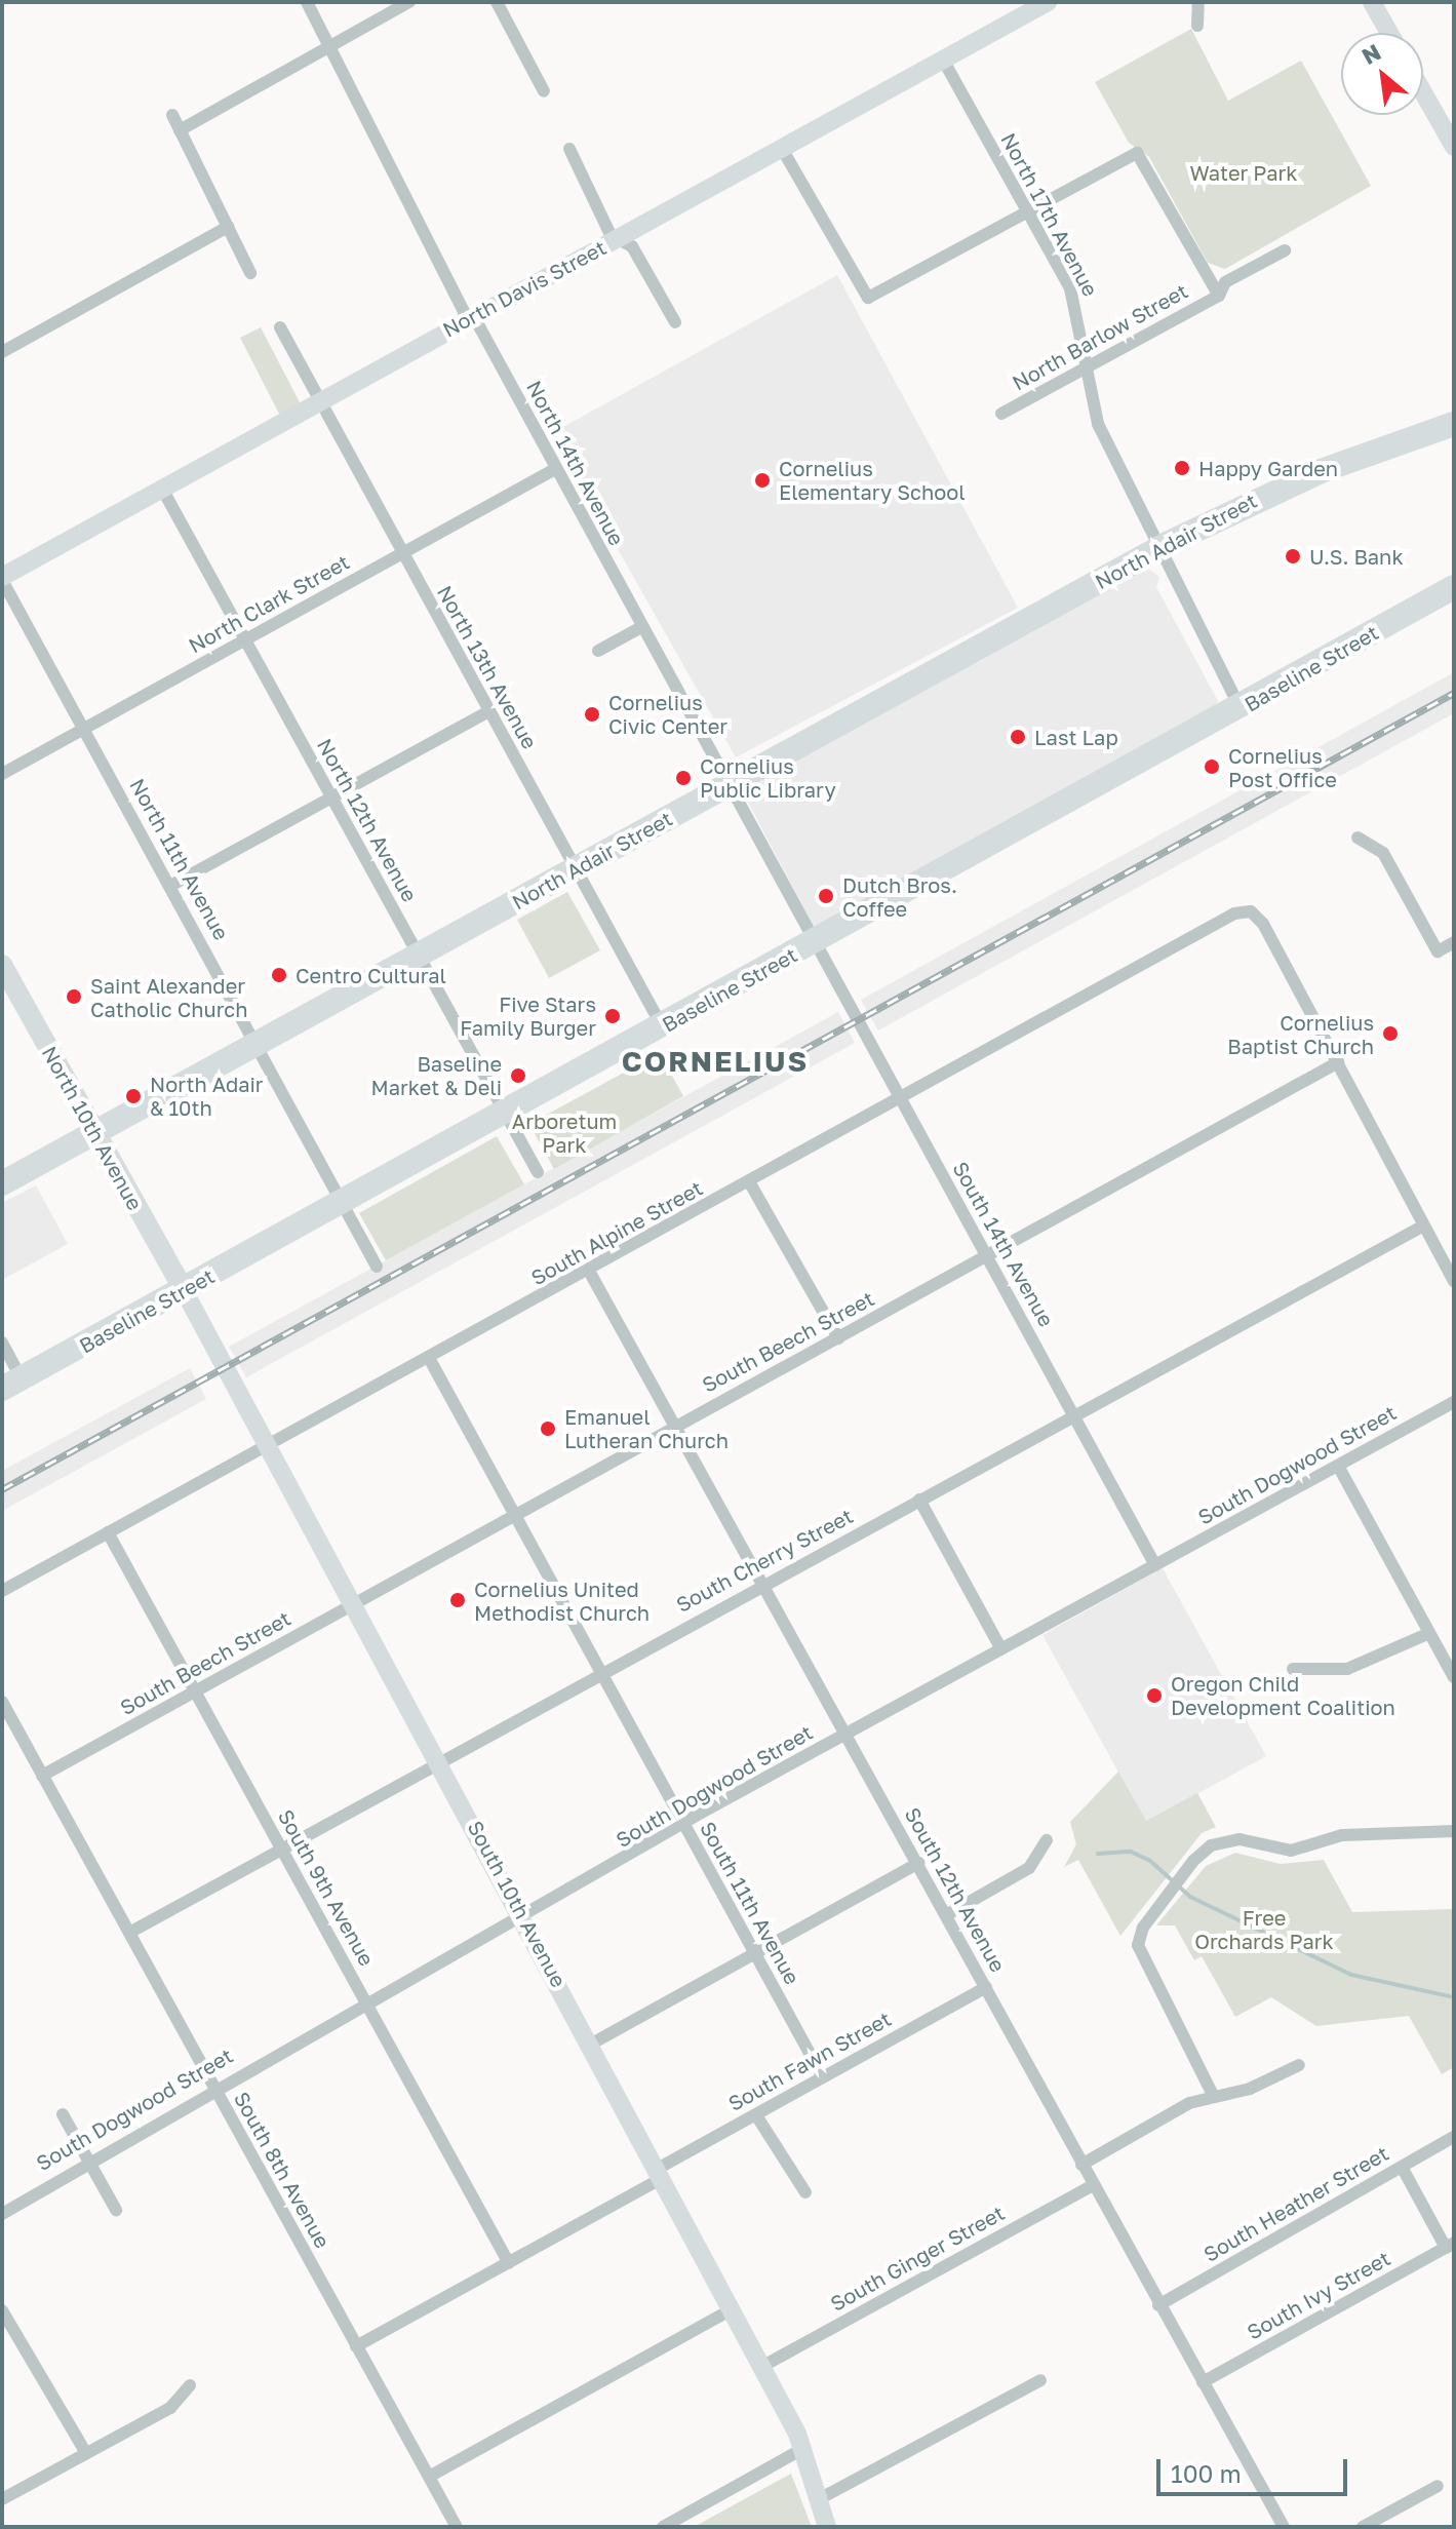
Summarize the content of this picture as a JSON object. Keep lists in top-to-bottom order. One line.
{"streets":{"highway":["North Adair Street","Baseline Street"],"main road":["North Davis Street","North 10th Avenue","South 10th Avenue"],"street":["North 17th Avenue","North Barlow Street","North 14th Avenue","North Clark Street","North 13th Avenue","North 12th Avenue","North 11th Avenue","South Alpine Street","South 14th Avenue","South Beech Street","South Dogwood Street","South Cherry Street","South 9th Avenue","South 12th Avenue","South 11th Avenue","South Fawn Street","South 8th Avenue","South Heather Street","South Ginger Street","South Ivy Street"]},"crossings":[["North 17th Avenue","North Davis Street"],["North 17th Avenue","North Barlow Street"],["North 17th Avenue","North Adair Street"],["North 17th Avenue","Baseline Street"],["North Davis Street","North 14th Avenue"],["North Davis Street","North 13th Avenue"],["North Davis Street","North 12th Avenue"],["North Davis Street","North 11th Avenue"],["North 14th Avenue","North Adair Street"],["North 14th Avenue","North Clark Street"],["North 14th Avenue","Baseline Street"],["North 14th Avenue","South 14th Avenue"],["North Adair Street","North 13th Avenue"],["North Adair Street","North 12th Avenue"],["North Adair Street","North 11th Avenue"],["North Adair Street","North 10th Avenue"],["North Clark Street","North 13th Avenue"],["North Clark Street","North 12th Avenue"],["North Clark Street","North 11th Avenue"],["North 13th Avenue","Baseline Street"],["Baseline Street","North 12th Avenue"],["Baseline Street","North 11th Avenue"],["Baseline Street","North 10th Avenue"],["Baseline Street","South 14th Avenue"],["Baseline Street","South 10th Avenue"],["North 10th Avenue","South 10th Avenue"],["South Alpine Street","South 14th Avenue"],["South Alpine Street","South Beech Street"],["South Alpine Street","South 9th Avenue"],["South Alpine Street","South 12th Avenue"],["South Alpine Street","South 11th Avenue"],["South Alpine Street","South 10th Avenue"],["South 14th Avenue","South Beech Street"],["South 14th Avenue","South Dogwood Street"],["South 14th Avenue","South Cherry Street"],["South Beech Street","South 9th Avenue"],["South Beech Street","South 12th Avenue"],["South Beech Street","South 11th Avenue"],["South Beech Street","South 10th Avenue"],["South Beech Street","South 8th Avenue"],["South Dogwood Street","South 9th Avenue"],["South Dogwood Street","South 12th Avenue"],["South Dogwood Street","South 11th Avenue"],["South Dogwood Street","South 10th Avenue"],["South Dogwood Street","South 8th Avenue"],["South Cherry Street","South 9th Avenue"],["South Cherry Street","South 12th Avenue"],["South Cherry Street","South 11th Avenue"],["South Cherry Street","South 10th Avenue"],["South Cherry Street","South 8th Avenue"],["South 9th Avenue","South Fawn Street"],["South 12th Avenue","South Fawn Street"],["South 12th Avenue","South Heather Street"],["South 12th Avenue","South Ginger Street"],["South 12th Avenue","South Ivy Street"],["South 11th Avenue","South Fawn Street"],["South 10th Avenue","South Fawn Street"],["South 10th Avenue","South Ginger Street"],["South Fawn Street","South 8th Avenue"]],"districts":["CORNELIUS"],"parks":["Water Park","Arboretum Park","Free Orchards Park"],"places":["Happy Garden","Cornelius Elementary School","U.S. Bank","Cornelius Civic Center","Last Lap","Cornelius Post Office","Cornelius Public Library","Dutch Bros. Coffee","Centro Cultural","Saint Alexander Catholic Church","Five Stars Family Burger","Cornelius Baptist Church","Baseline Market & Deli","North Adair & 10th","Emanuel Lutheran Church","Cornelius United Methodist Church","Oregon Child Development Coalition"],"scale_bar":"100 m","north":"top left"}
